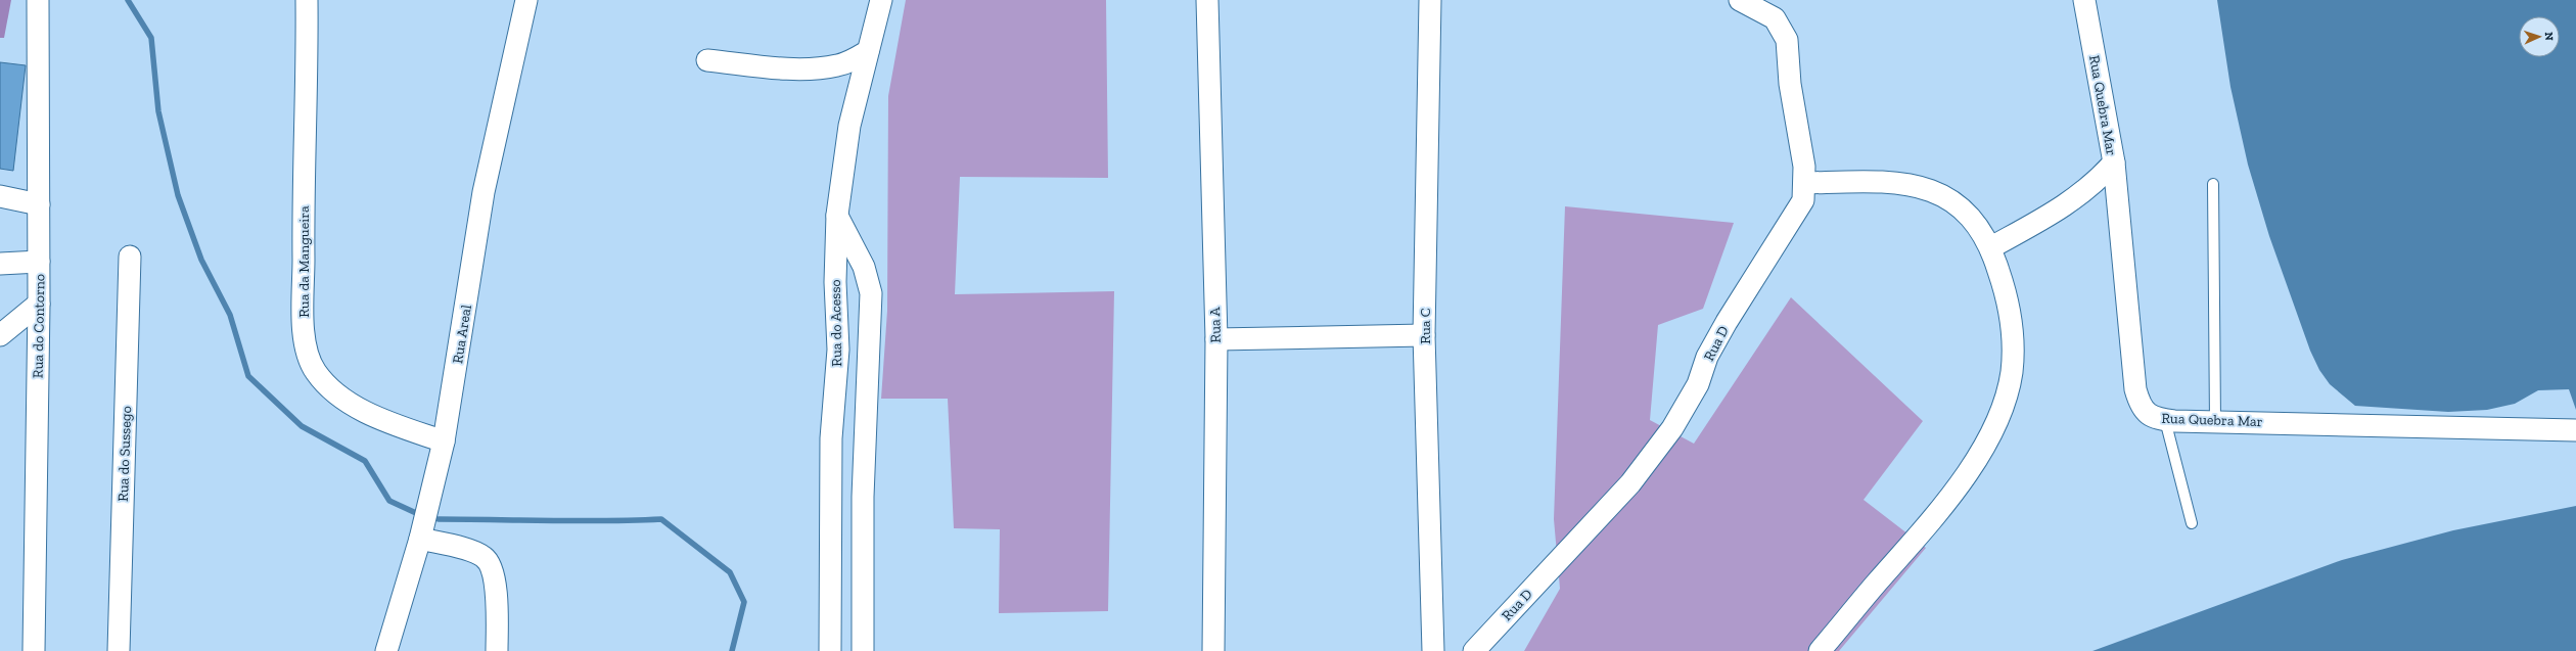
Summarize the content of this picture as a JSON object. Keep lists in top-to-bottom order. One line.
{"streets":{"street":["Rua Quebra Mar","Rua da Mangueira","Rua do Acesso","Rua A","Rua do Contorno","Rua C","Rua Areal","Rua D","Rua do Sussego"]},"crossings":[["Rua da Mangueira","Rua Areal"]],"north":"right"}
